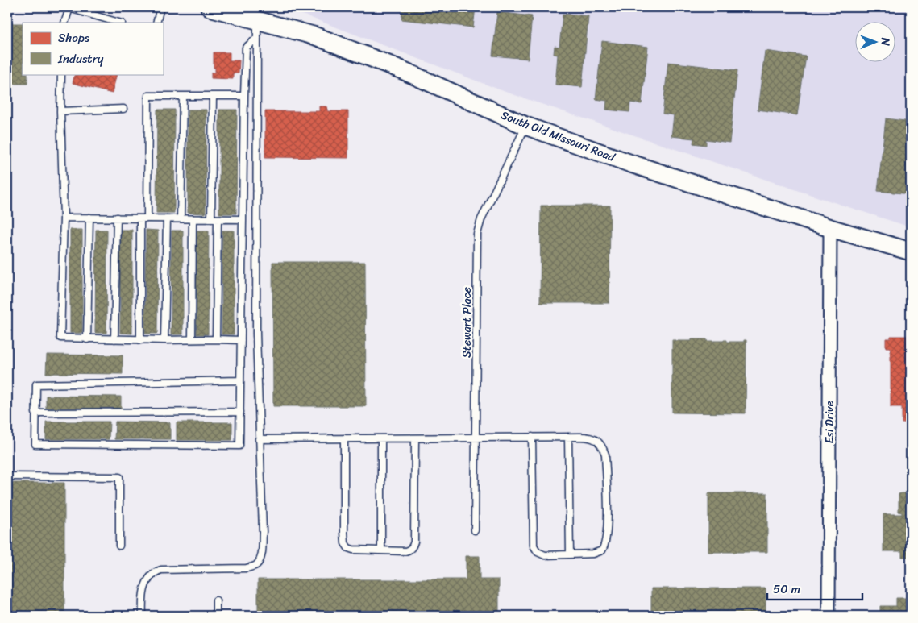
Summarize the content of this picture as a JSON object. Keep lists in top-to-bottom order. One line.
{"streets":{"main road":["South Old Missouri Road"],"street":["Esi Drive"],"lane":["Stewart Place"]},"crossings":[["South Old Missouri Road","Stewart Place"],["South Old Missouri Road","Esi Drive"]],"legend":["Shops","Industry"],"scale_bar":"50 m","north":"right"}
